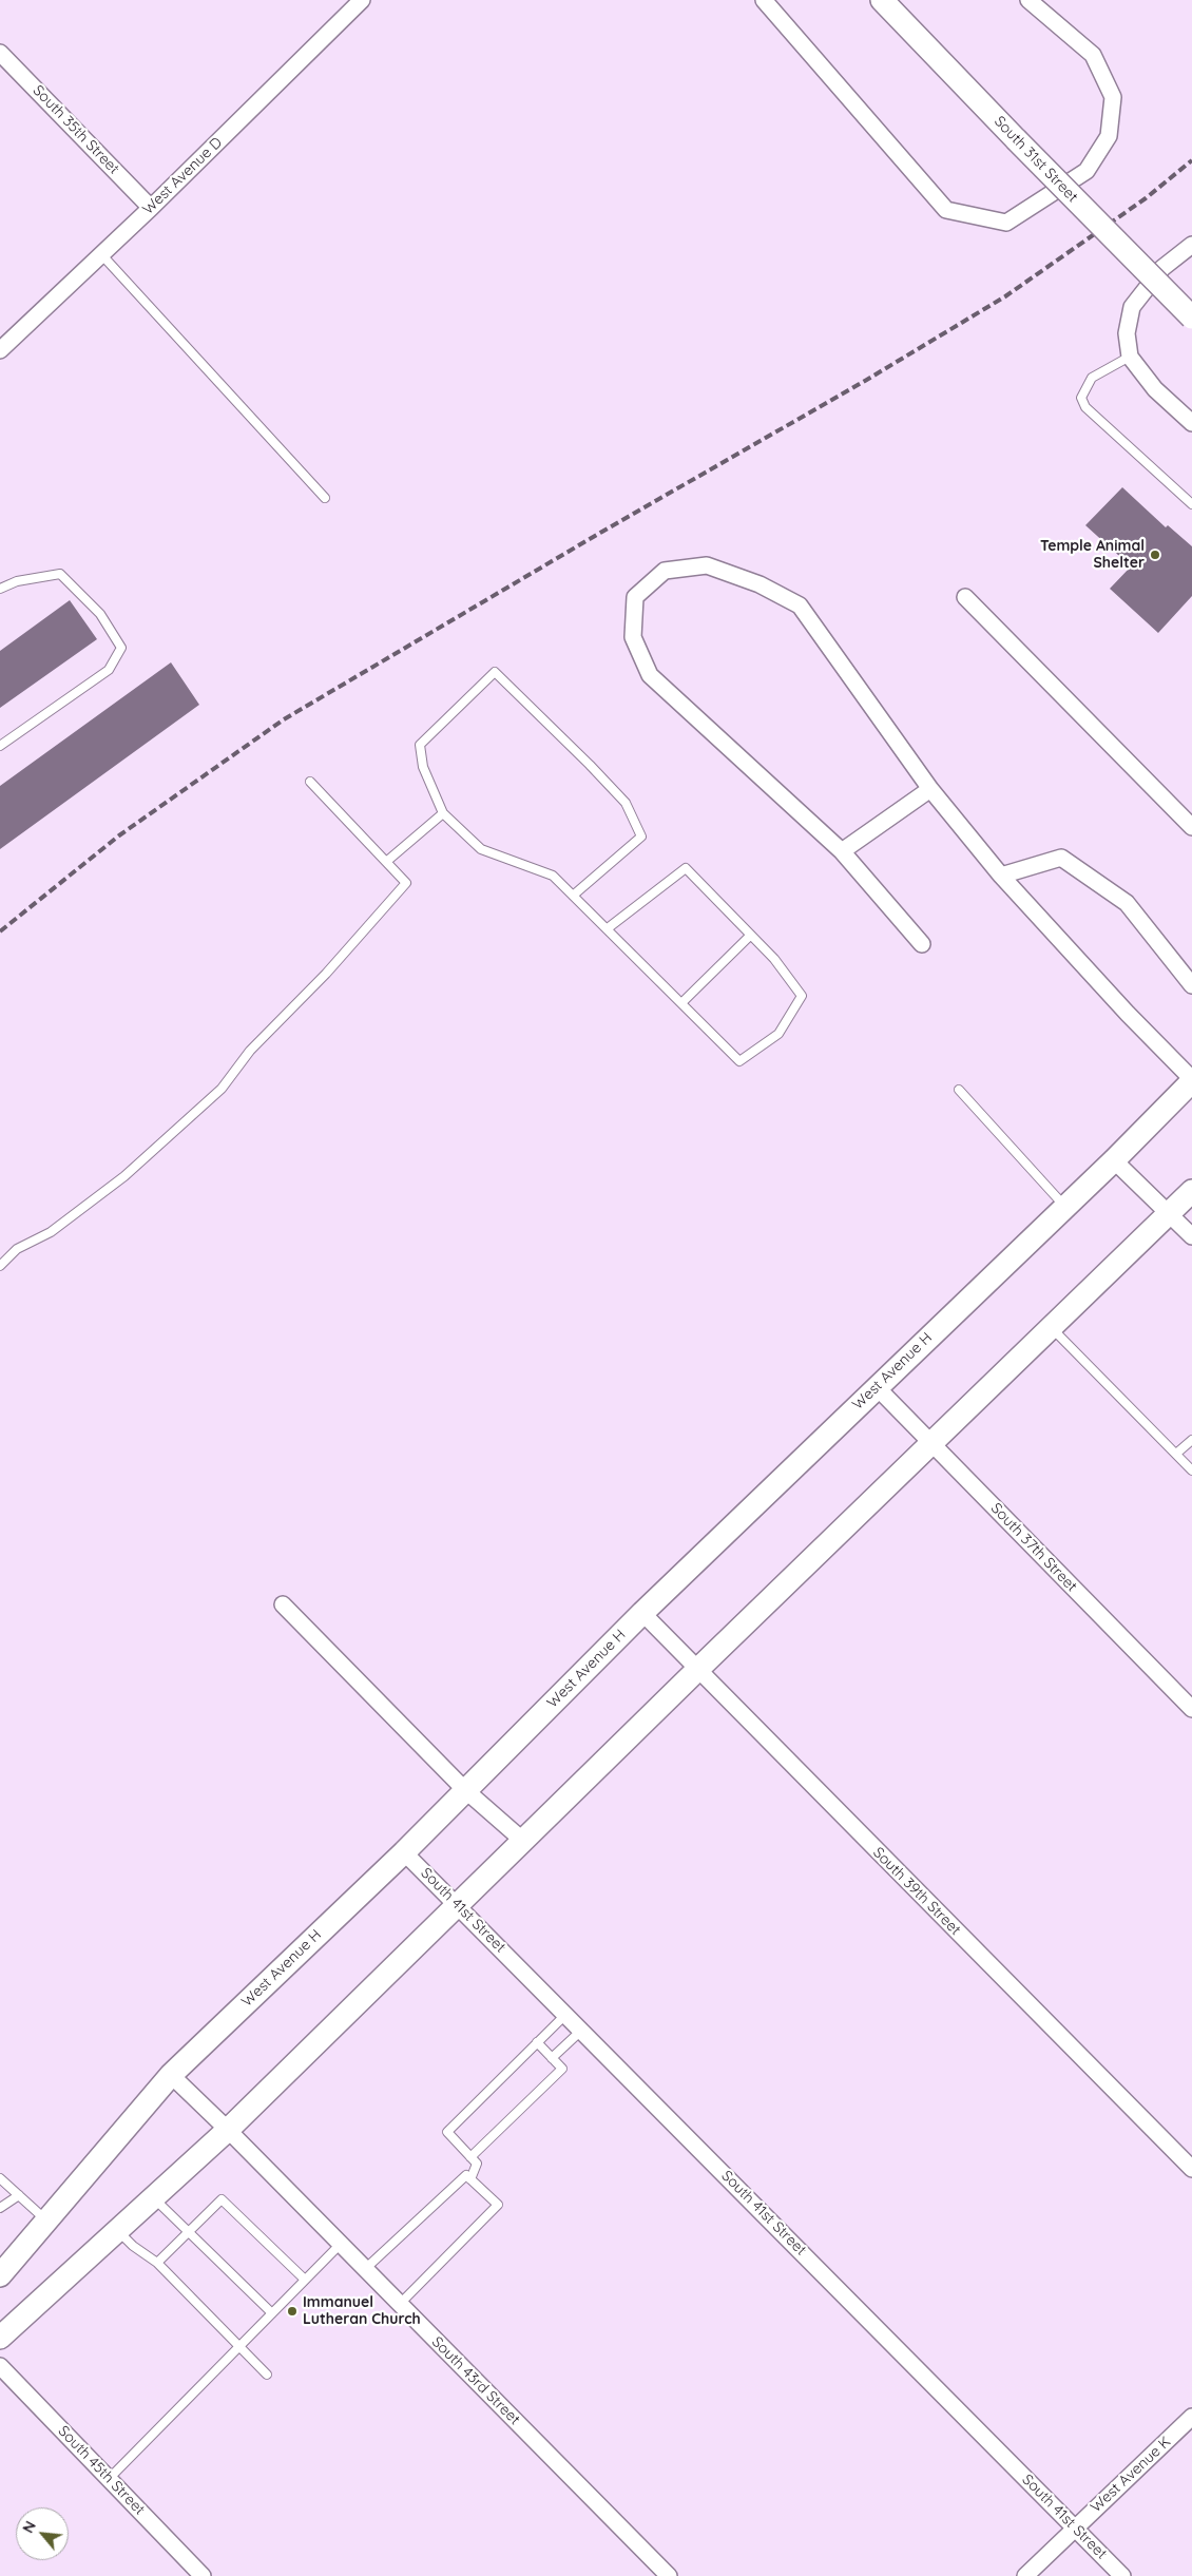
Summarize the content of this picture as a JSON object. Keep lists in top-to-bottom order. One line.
{"streets":{"main road":["South 31st Street","West Avenue H"],"street":["South 35th Street","West Avenue D","South 37th Street","South 39th Street","South 41st Street","South 43rd Street","South 45th Street","West Avenue K"]},"crossings":[["South 35th Street","West Avenue D"],["West Avenue H","South 37th Street"],["West Avenue H","South 39th Street"],["West Avenue H","South 41st Street"],["West Avenue H","South 43rd Street"],["South 41st Street","West Avenue K"]],"places":["Temple Animal Shelter","Immanuel Lutheran Church"],"north":"top left"}
